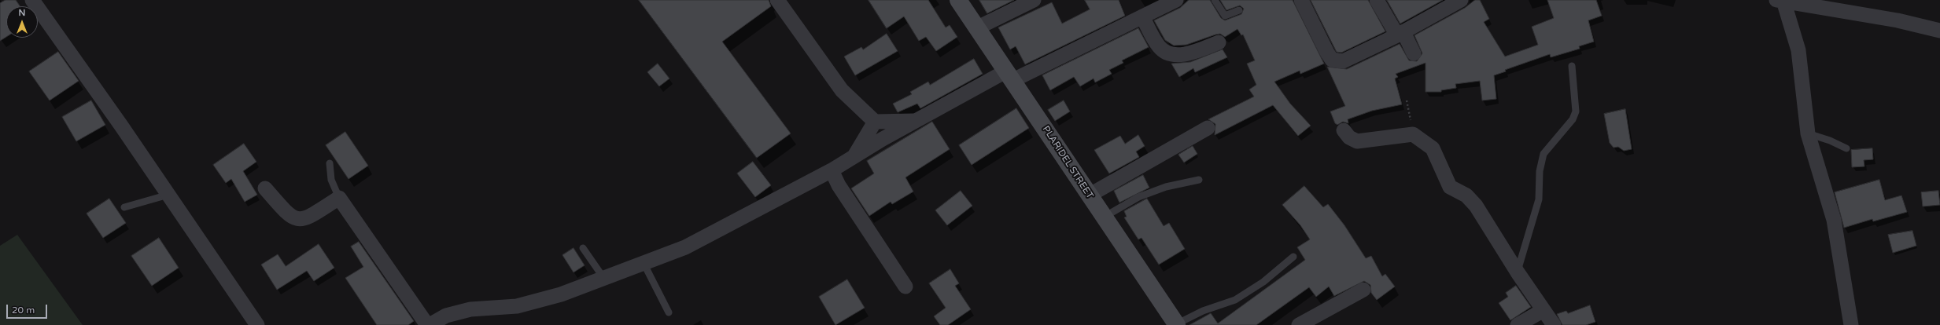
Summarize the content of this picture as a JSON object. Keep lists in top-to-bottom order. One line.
{"streets":{"street":["PLARIDEL STREET"]},"scale_bar":"20 m","north":"top"}
